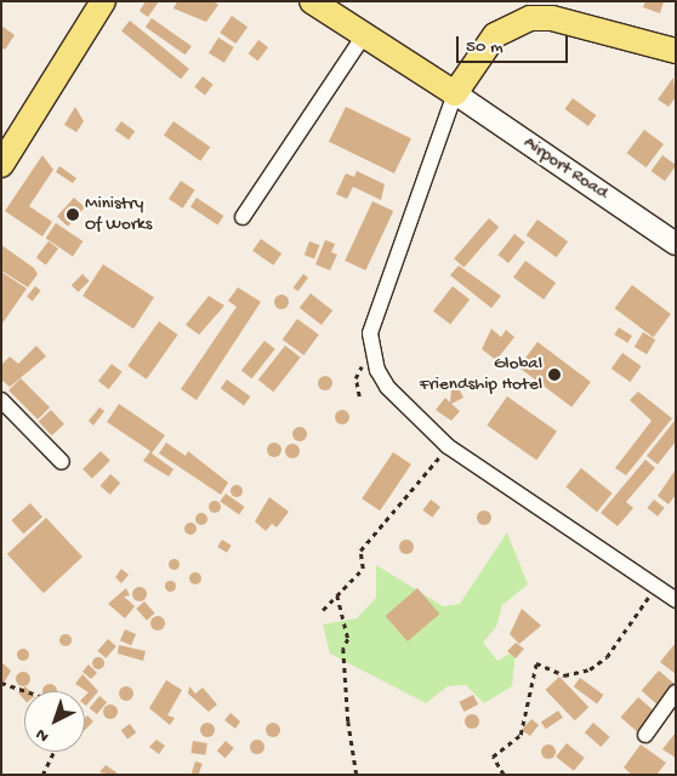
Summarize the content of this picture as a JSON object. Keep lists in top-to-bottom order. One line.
{"streets":{"street":["Airport Road"]},"places":["Ministry Of Works","Global Friendship Hotel"],"scale_bar":"50 m","north":"bottom left"}
